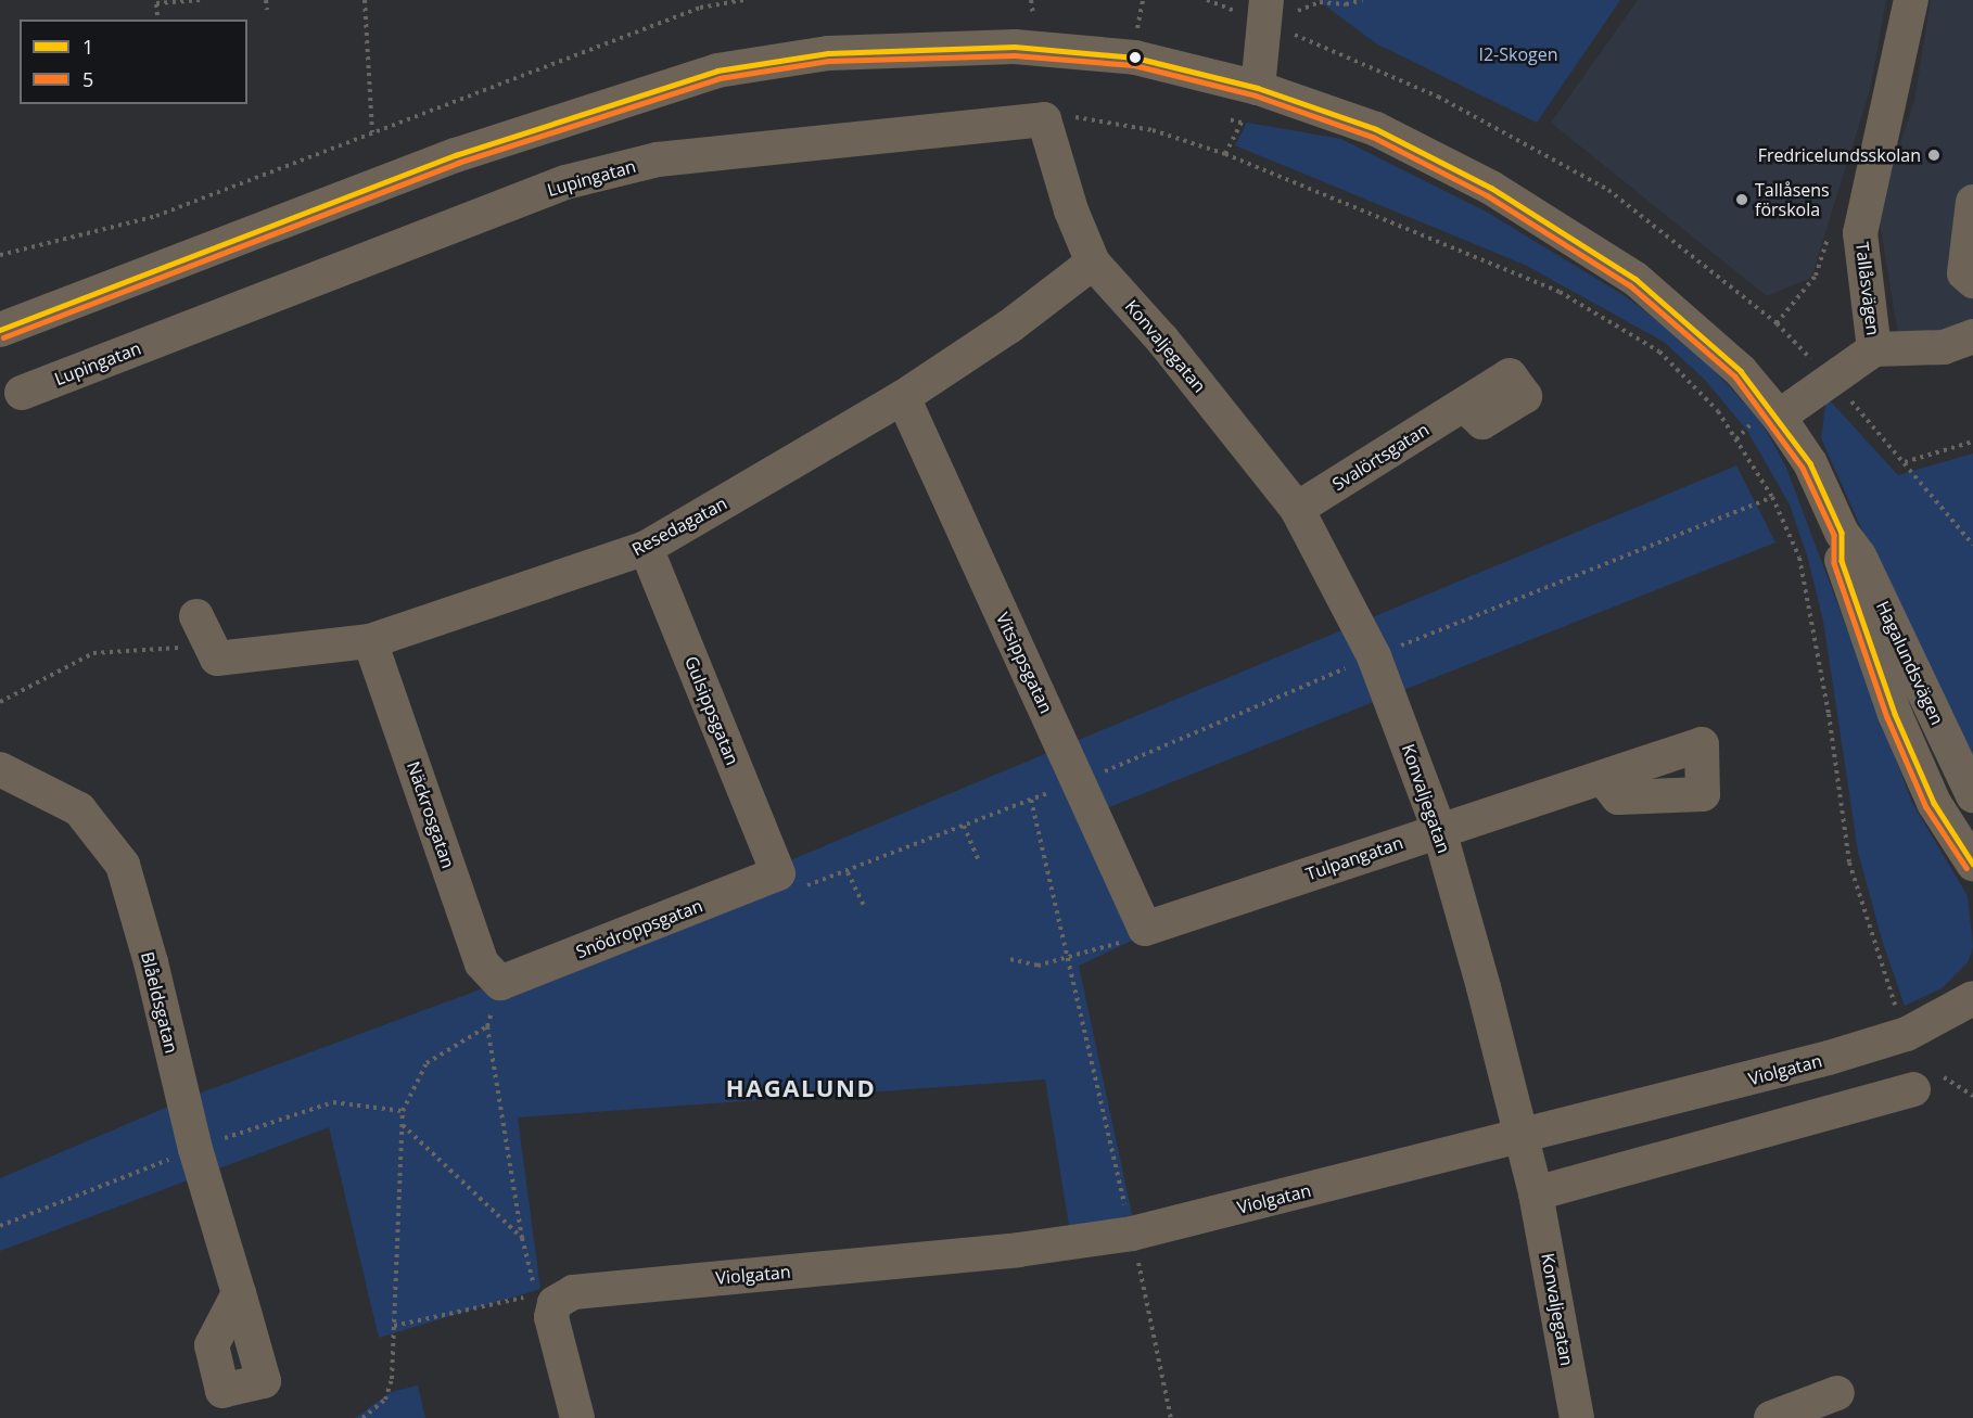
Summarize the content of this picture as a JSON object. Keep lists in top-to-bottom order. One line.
{"streets":{"street":["Lupingatan","Tallåsvägen","Konvaljegatan","Svalörtsgatan","Resedagatan","Vitsippsgatan","Hagalundsvägen","Gulsippsgatan","Näckrosgatan","Tulpangatan","Snödroppsgatan","Blåeldsgatan","Violgatan"]},"crossings":[["Tallåsvägen","Hagalundsvägen"],["Konvaljegatan","Svalörtsgatan"],["Konvaljegatan","Resedagatan"],["Konvaljegatan","Tulpangatan"],["Konvaljegatan","Violgatan"],["Resedagatan","Vitsippsgatan"],["Resedagatan","Gulsippsgatan"],["Resedagatan","Näckrosgatan"],["Vitsippsgatan","Tulpangatan"],["Gulsippsgatan","Snödroppsgatan"],["Näckrosgatan","Snödroppsgatan"]],"districts":["HAGALUND"],"parks":["I2-Skogen"],"places":["Fredricelundsskolan","Tallåsens förskola"],"lines":["transit line 1","transit line 5"],"legend":["1","5"]}
